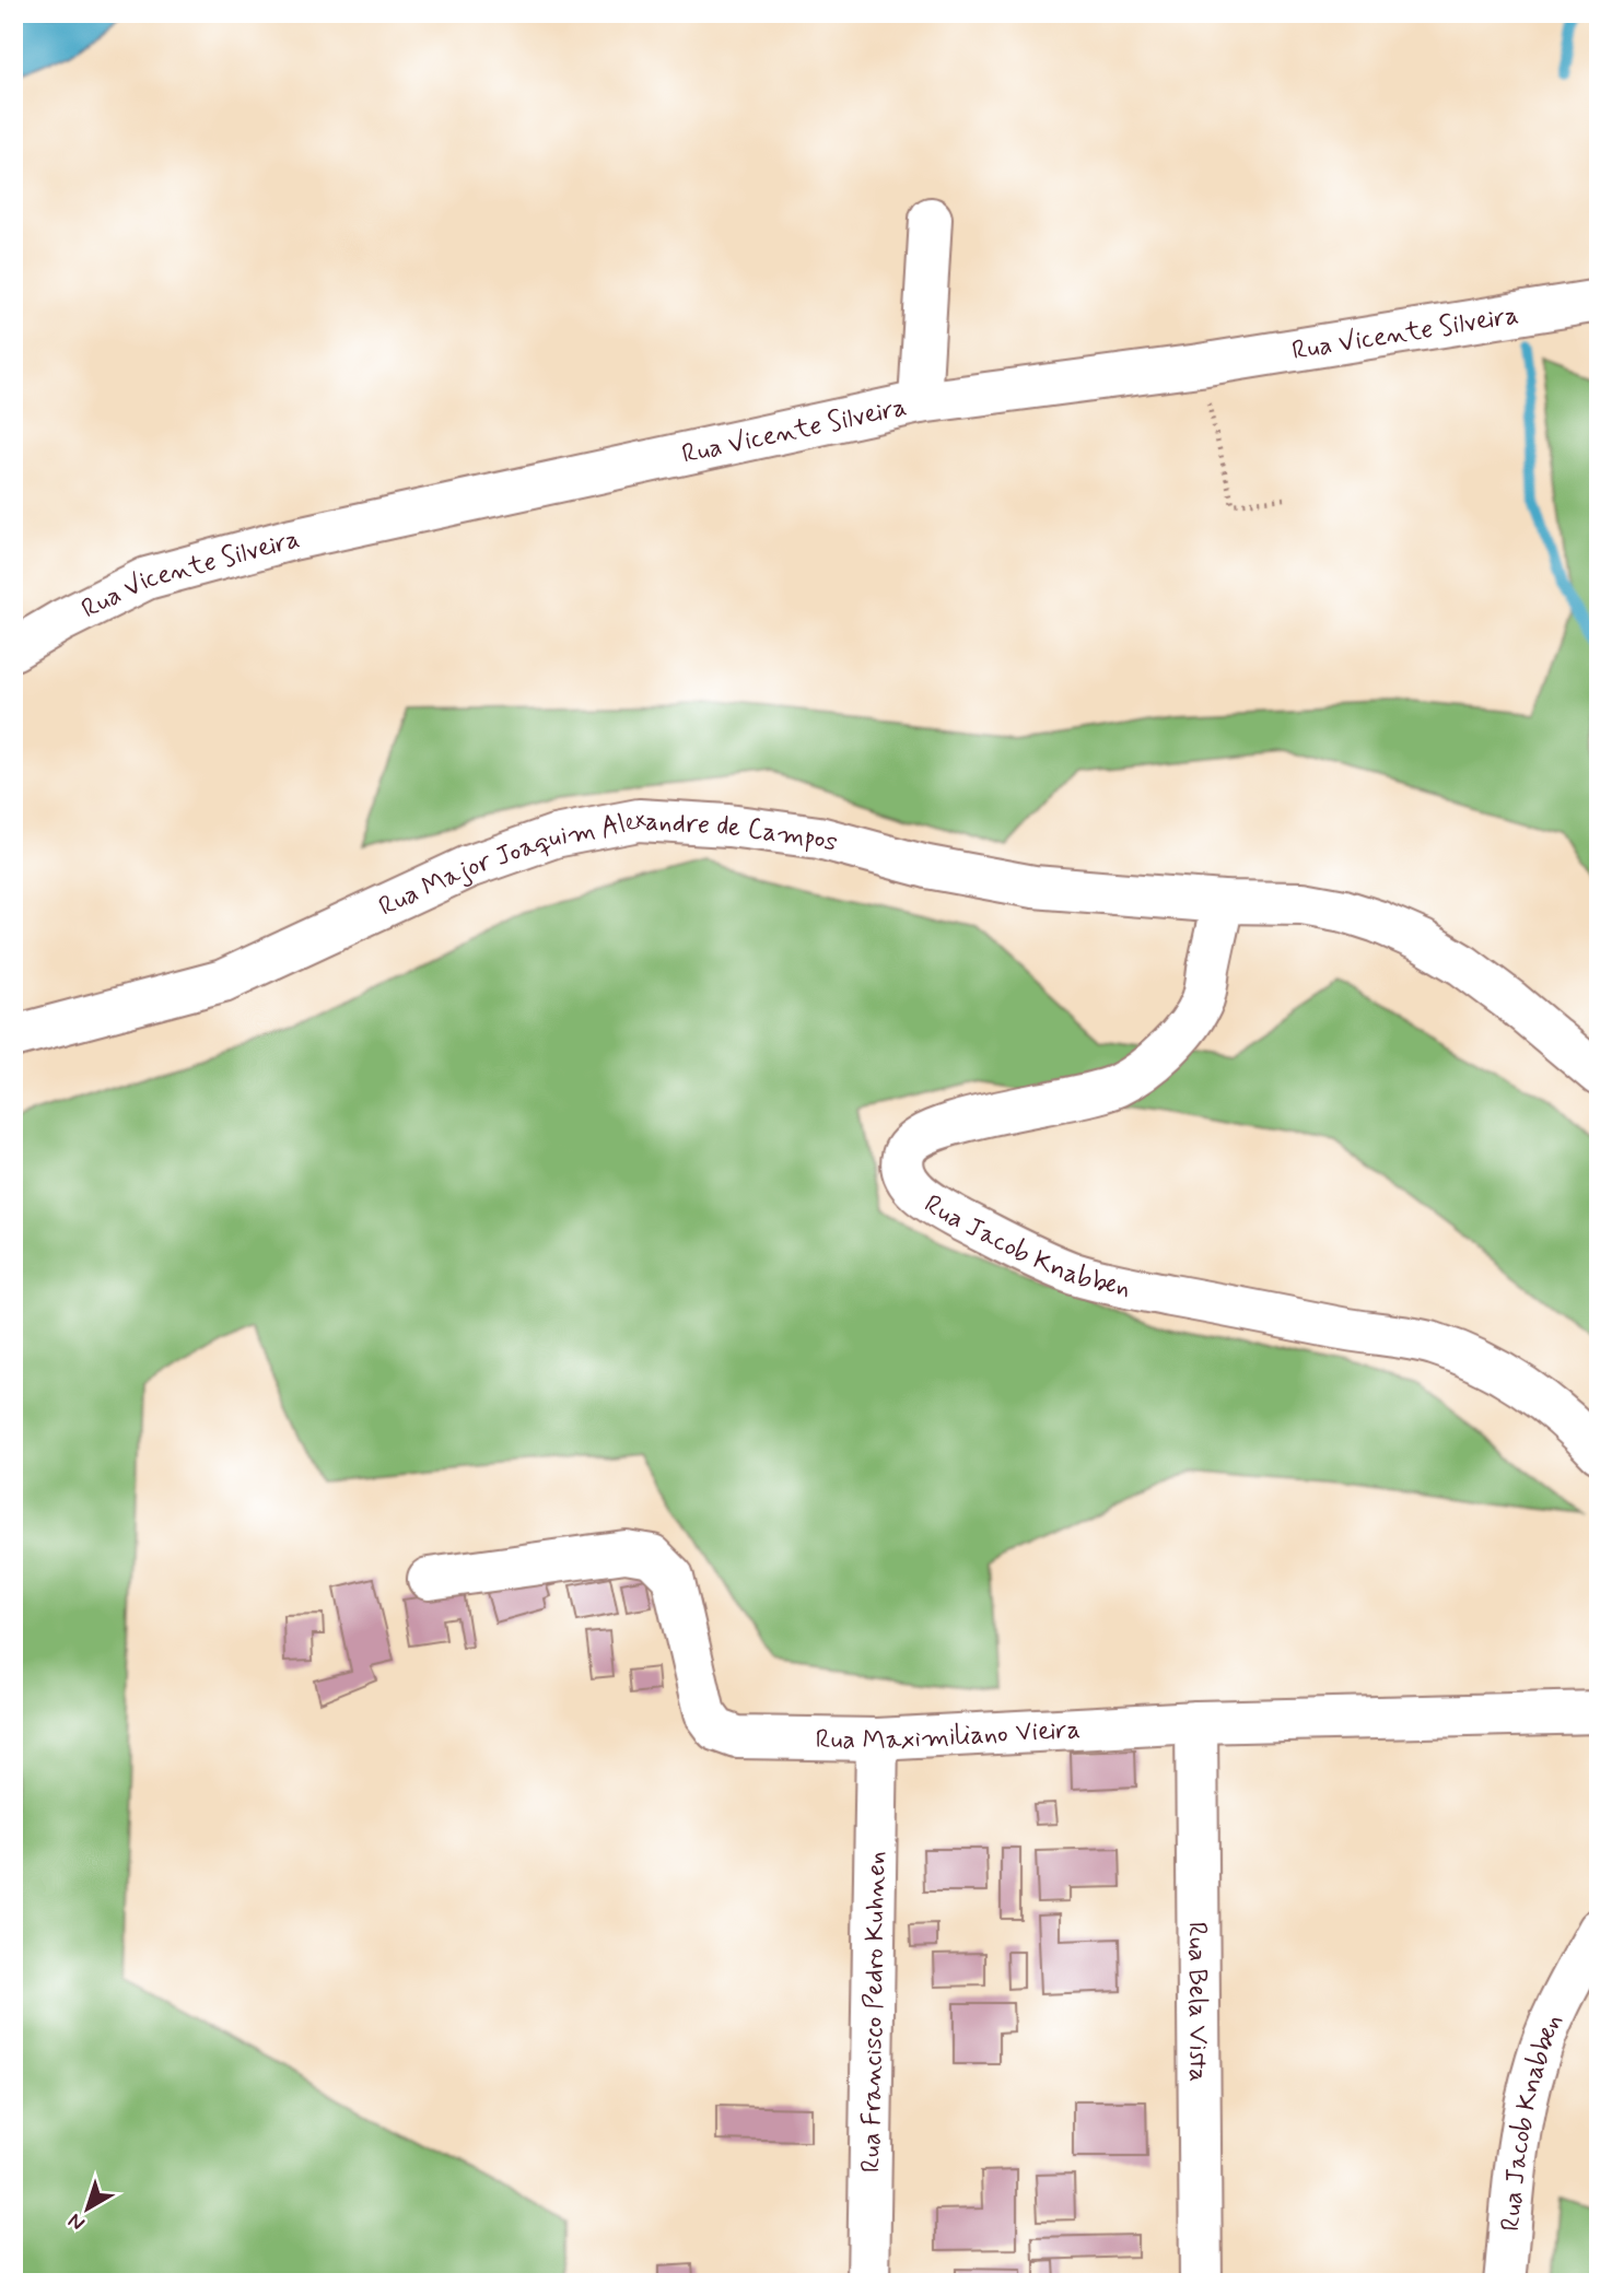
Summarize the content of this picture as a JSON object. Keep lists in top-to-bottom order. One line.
{"streets":{"street":["Rua Vicente Silveira","Rua Major Joaquim Alexandre de Campos","Rua Jacob Knabben","Rua Maximiliano Vieira","Rua Bela Vista","Rua Francisco Pedro Kuhnen"]},"crossings":[["Rua Major Joaquim Alexandre de Campos","Rua Jacob Knabben"],["Rua Maximiliano Vieira","Rua Bela Vista"],["Rua Maximiliano Vieira","Rua Francisco Pedro Kuhnen"]],"north":"bottom left"}
